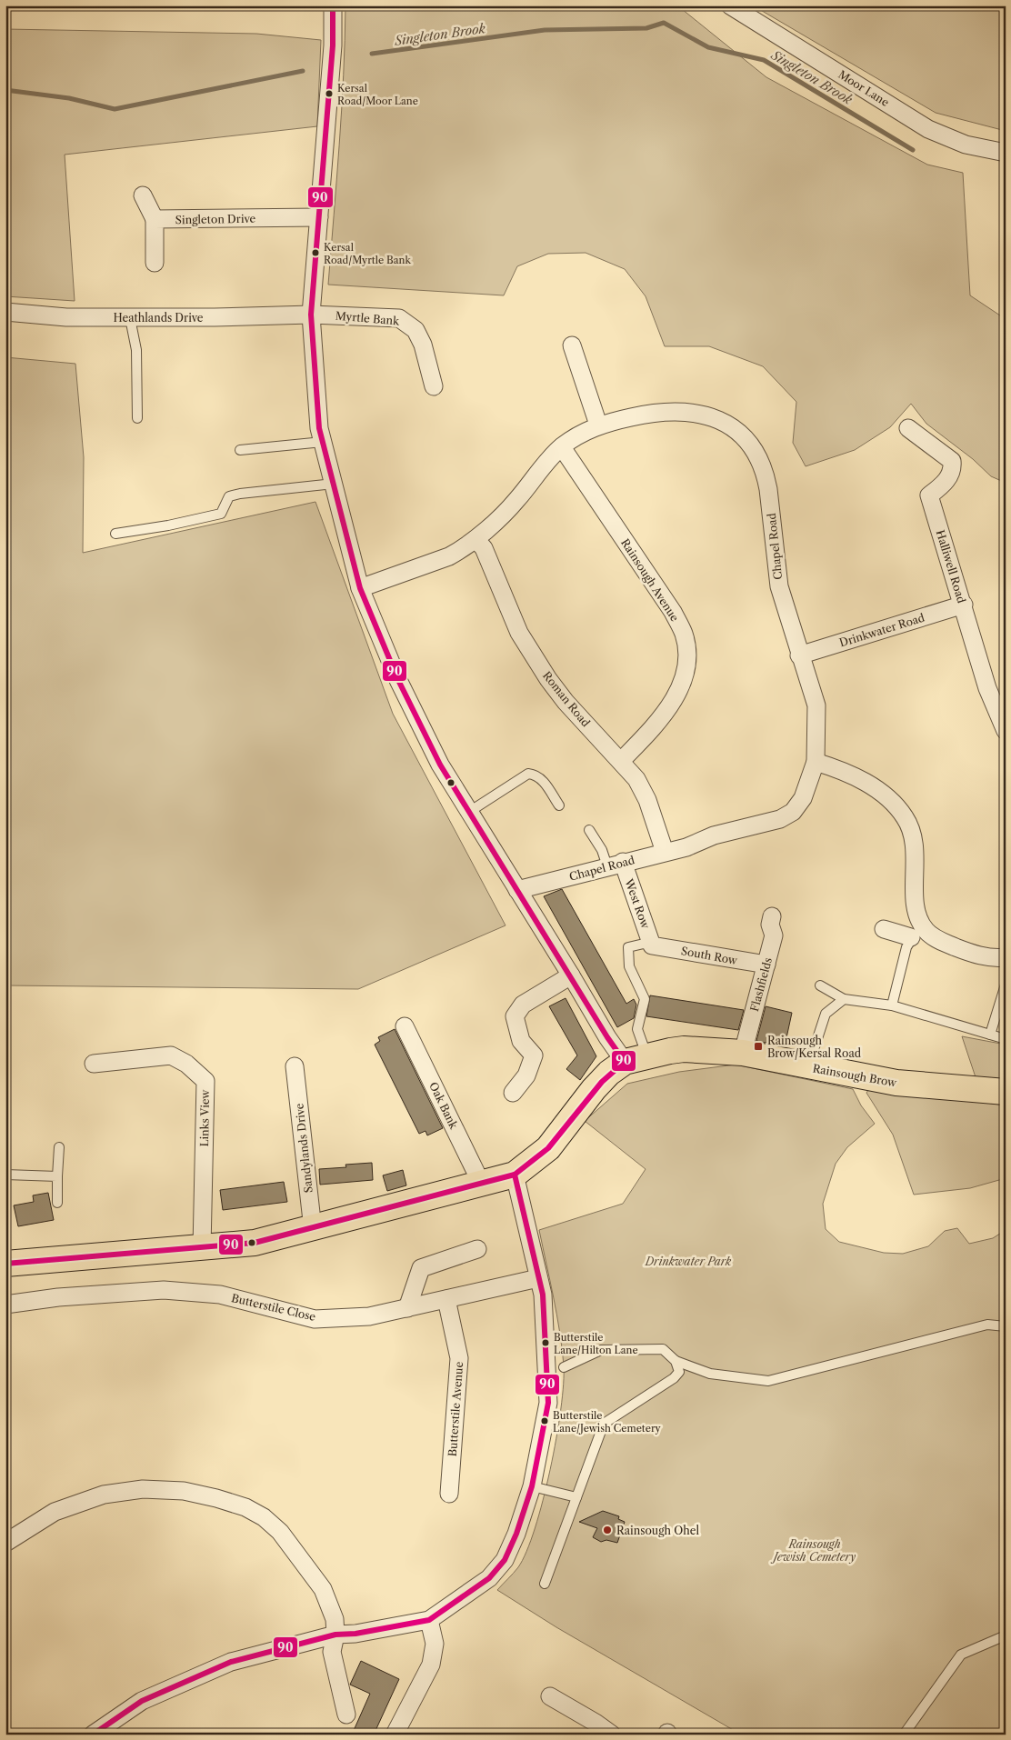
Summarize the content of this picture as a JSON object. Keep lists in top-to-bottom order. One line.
{"streets":{"main road":["Rainsough Brow"],"street":["Moor Lane","Singleton Drive","Heathlands Drive","Myrtle Bank","Chapel Road","Halliwell Road","Rainsough Avenue","Drinkwater Road","Roman Road","West Row","South Row","Flashfields","Oak Bank","Links View","Sandylands Drive","Butterstile Close","Butterstile Avenue"]},"crossings":[["Heathlands Drive","Myrtle Bank"],["Chapel Road","Rainsough Avenue"],["Chapel Road","Drinkwater Road"],["Chapel Road","Roman Road"],["Chapel Road","West Row"],["Halliwell Road","Drinkwater Road"],["Rainsough Avenue","Roman Road"],["West Row","South Row"],["South Row","Flashfields"],["Flashfields","Rainsough Brow"],["Butterstile Close","Butterstile Avenue"]],"water":["Singleton Brook"],"parks":["Drinkwater Park","Rainsough Jewish Cemetery"],"places":{"other":["Kersal Road/Moor Lane","Kersal Road/Myrtle Bank","Butterstile Lane/Hilton Lane","Butterstile Lane/Jewish Cemetery","Rainsough Ohel"],"transit":["Rainsough Brow/Kersal Road"]},"lines":["transit line 90"]}
